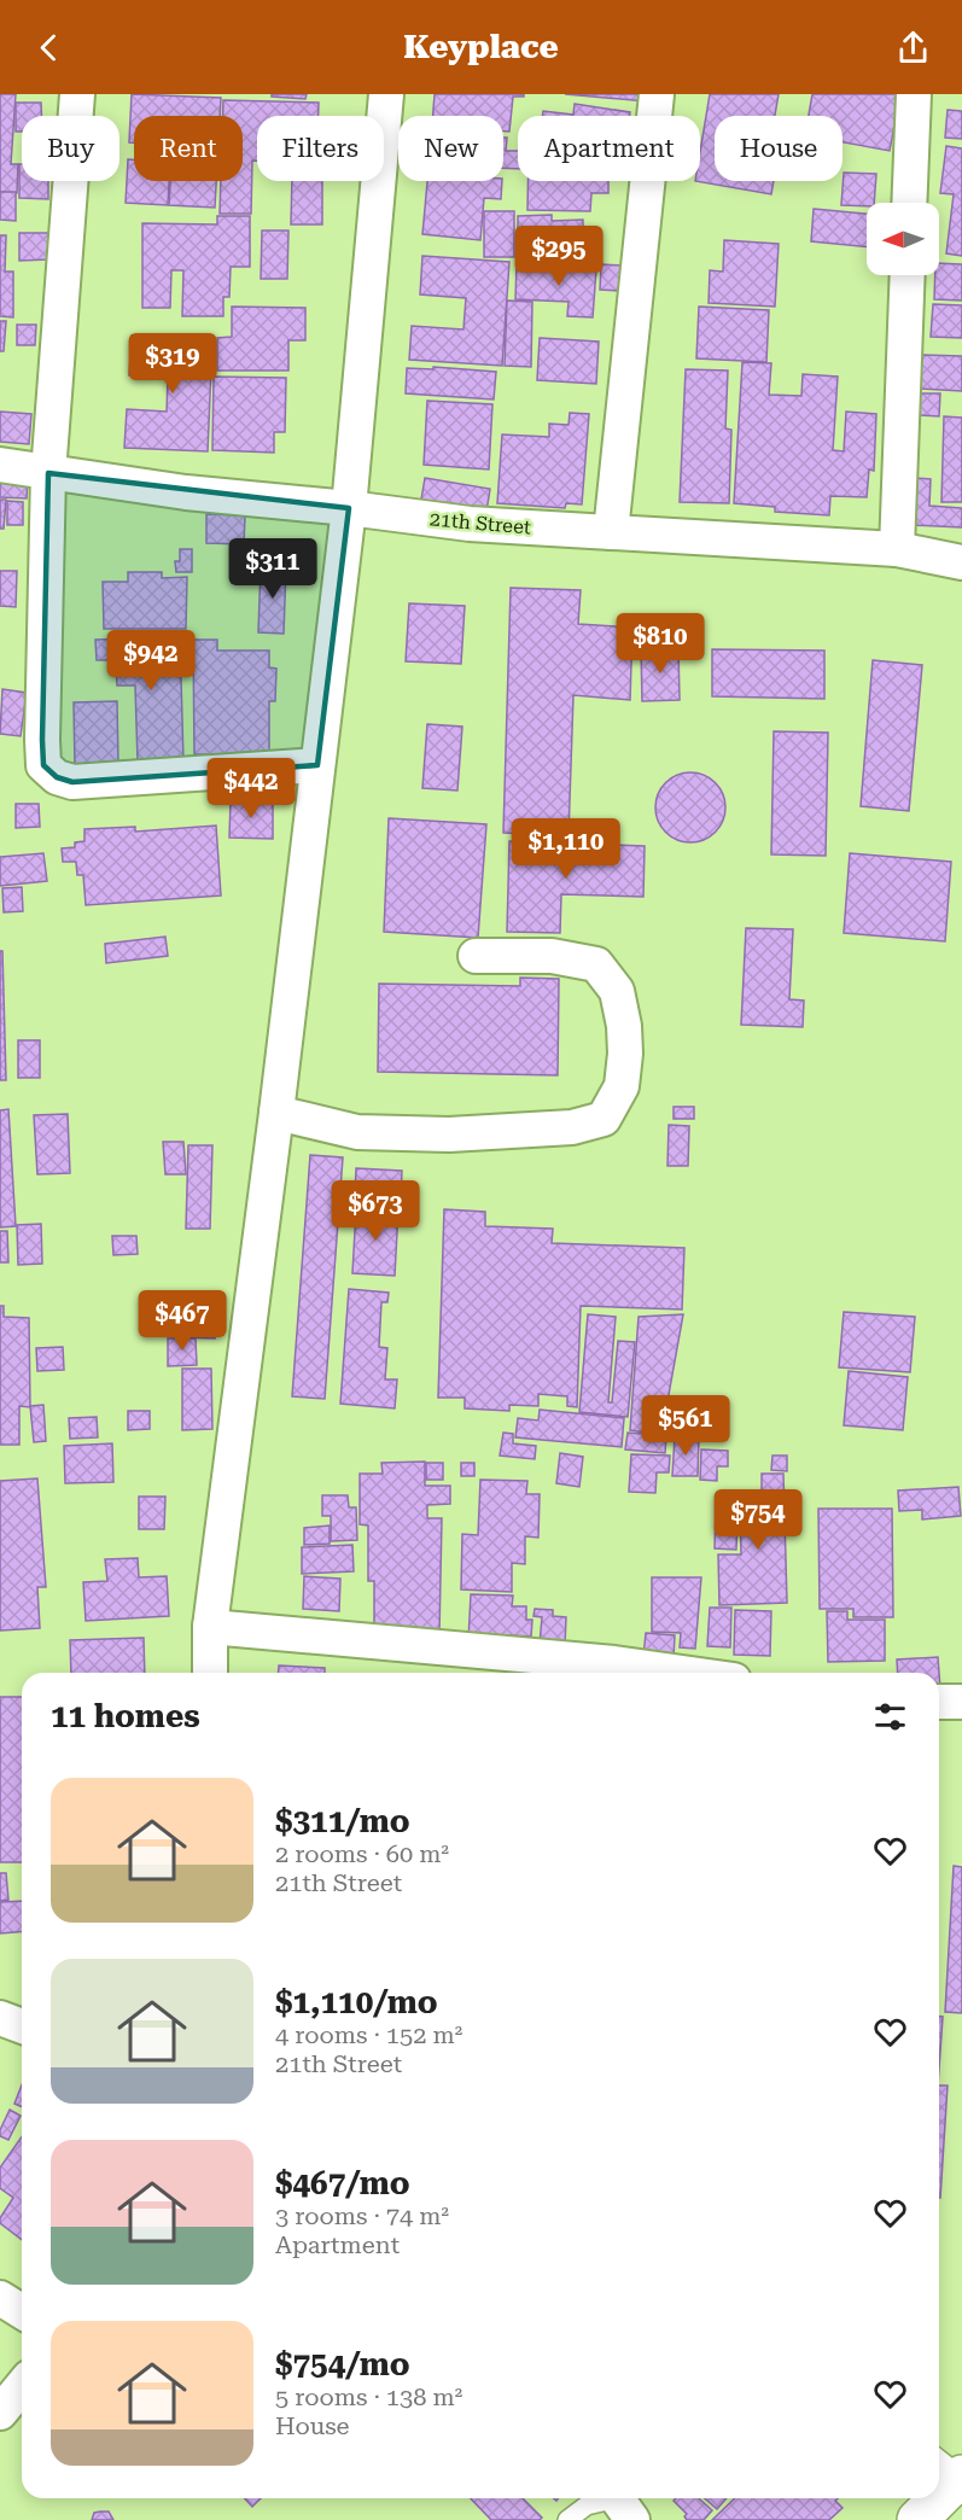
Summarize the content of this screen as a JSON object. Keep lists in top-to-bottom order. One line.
{"streets":{"street":["21th Street"]},"north":"left","page":{"header":"Keyplace","chip":["Buy","Rent","Filters","New","Apartment","House"],"price":["$295","$319","$311","$810","$942","$442","$1,110","$673","$467","$561","$754"],"heading":"11 homes","list":[{"name":"$311/mo","note":"2 rooms · 60 m² · 21th Street"},{"name":"$1,110/mo","note":"4 rooms · 152 m² · 21th Street"},{"name":"$467/mo","note":"3 rooms · 74 m² · Apartment"},{"name":"$754/mo","note":"5 rooms · 138 m² · House"}]}}
